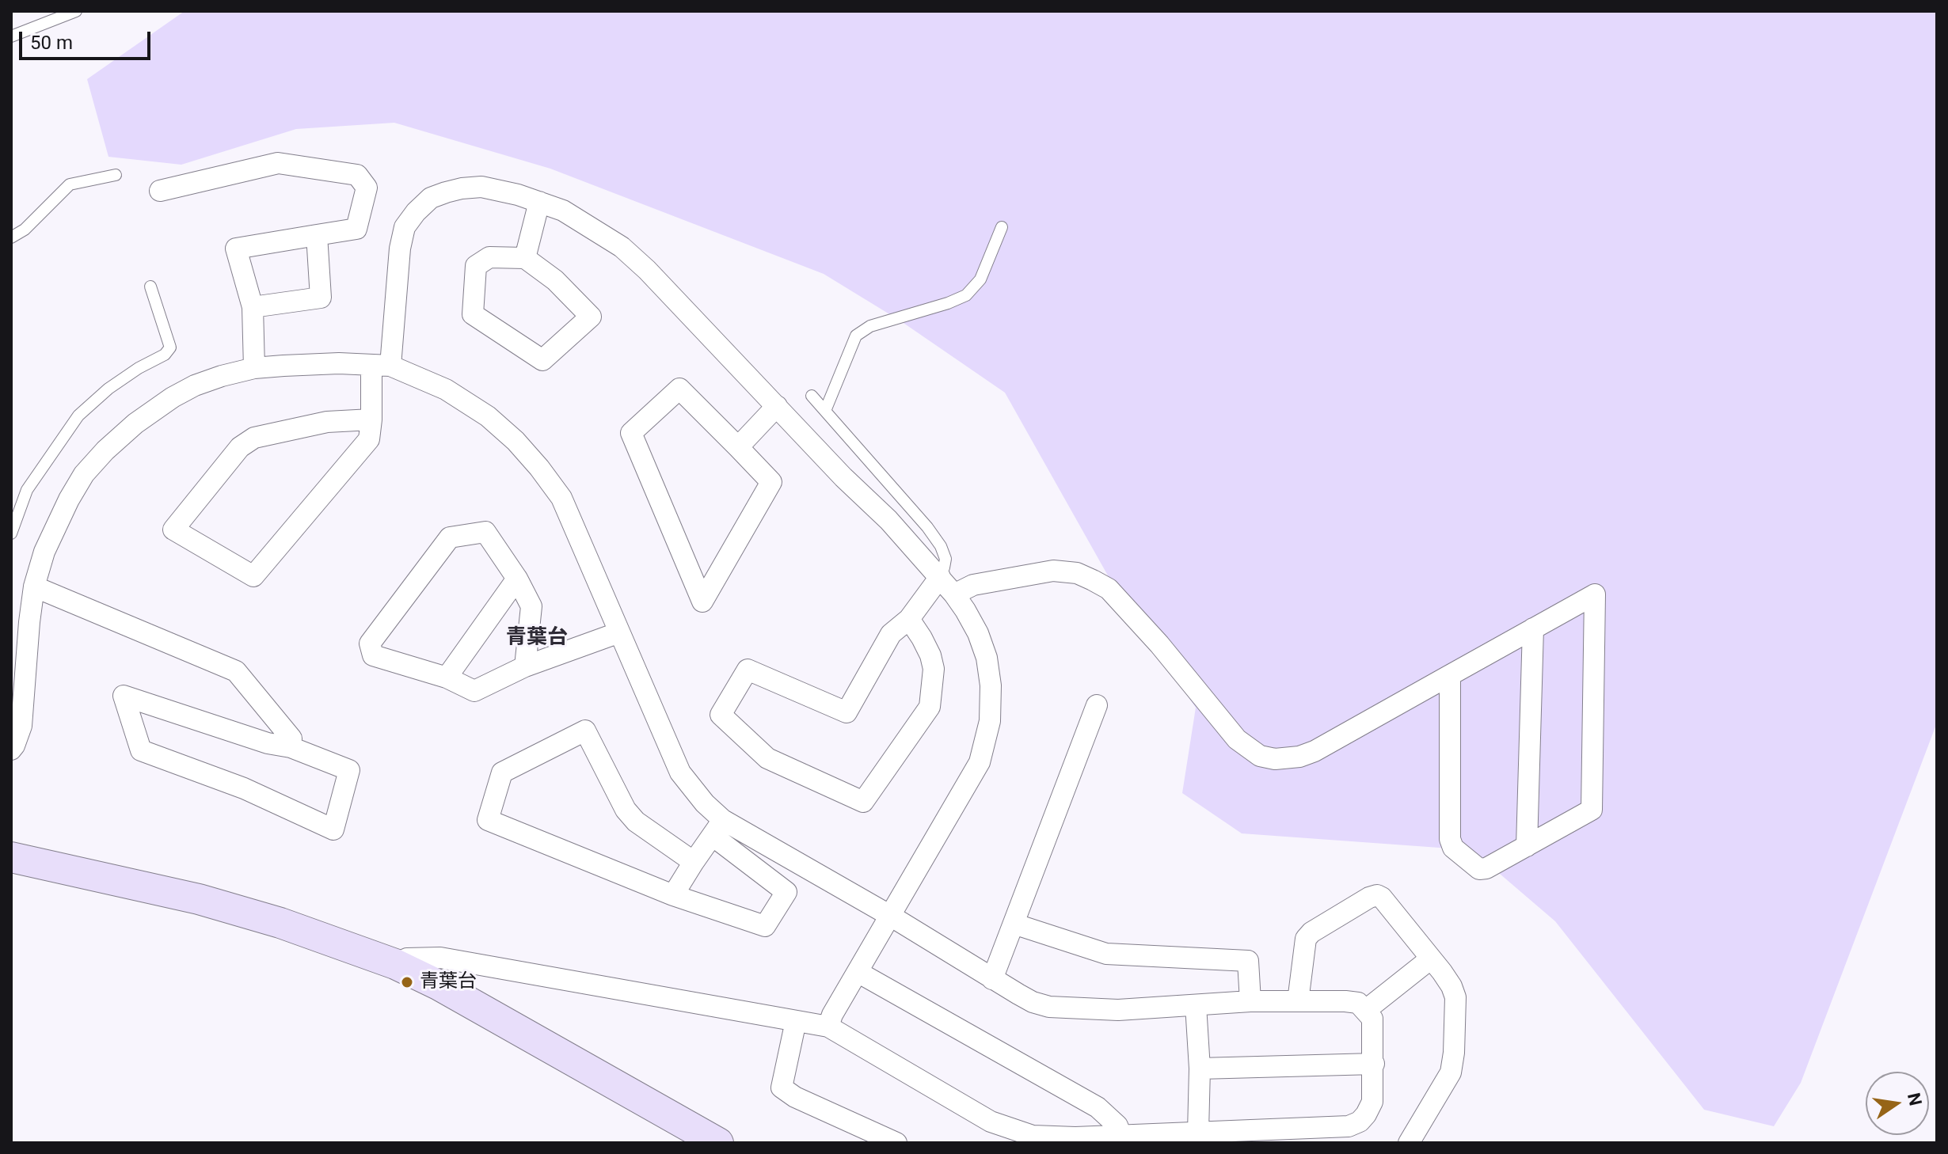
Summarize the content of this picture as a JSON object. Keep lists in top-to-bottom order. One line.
{"districts":["青葉台"],"places":["青葉台"],"scale_bar":"50 m","north":"right"}
